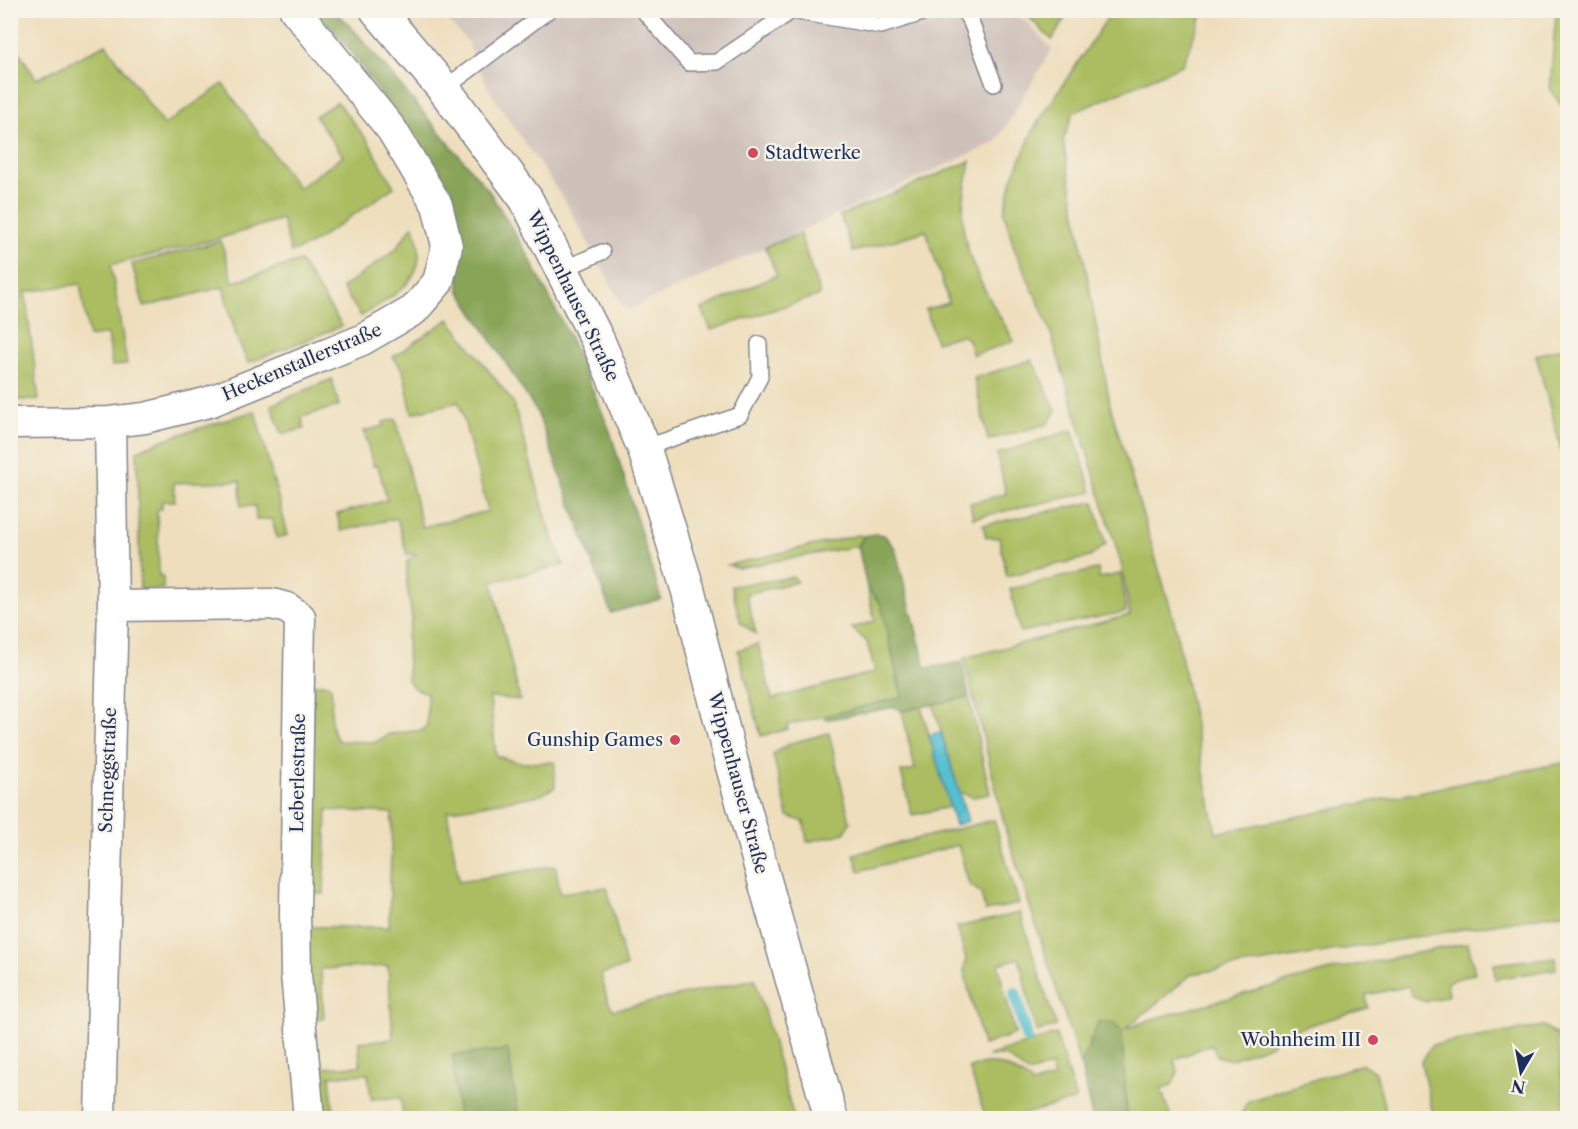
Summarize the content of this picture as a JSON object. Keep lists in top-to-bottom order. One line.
{"streets":{"street":["Wippenhauser Straße","Heckenstallerstraße","Schneggstraße","Leberlestraße"]},"crossings":[["Heckenstallerstraße","Schneggstraße"],["Schneggstraße","Leberlestraße"]],"places":["Stadtwerke","Gunship Games","Wohnheim III"],"north":"bottom"}
